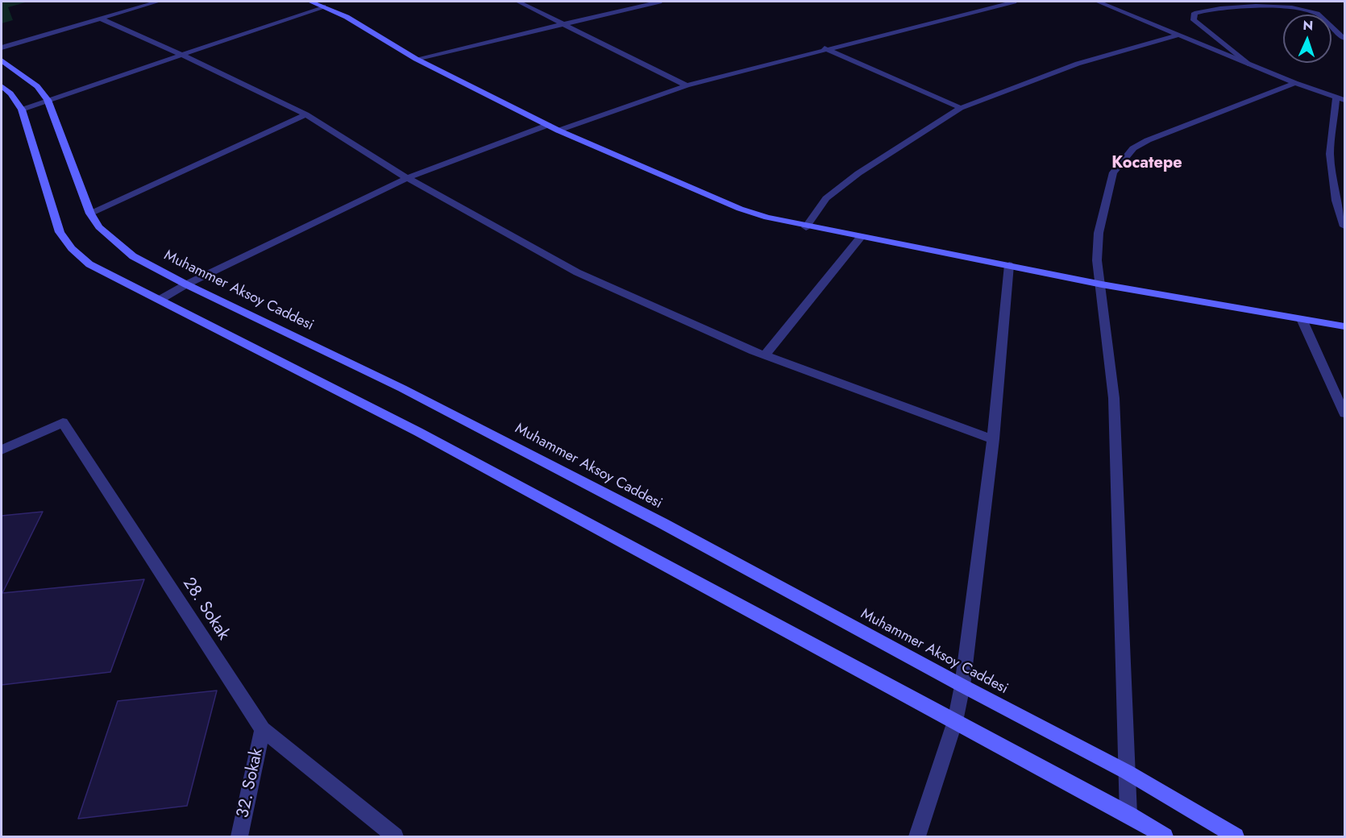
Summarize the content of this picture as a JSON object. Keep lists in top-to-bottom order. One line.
{"streets":{"main road":["Muhammer Aksoy Caddesi"],"street":["28. Sokak","32. Sokak"]},"crossings":[["28. Sokak","32. Sokak"]],"districts":["Kocatepe"],"north":"top"}
